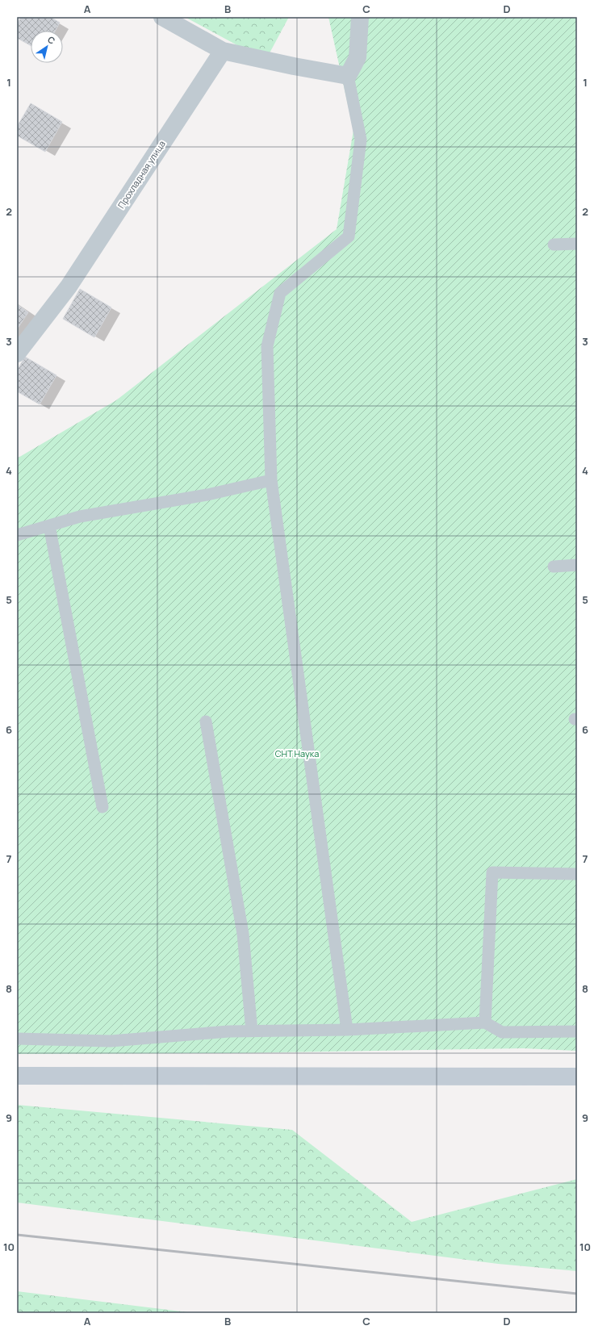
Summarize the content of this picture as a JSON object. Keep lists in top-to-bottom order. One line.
{"streets":{"street":["Прохладная улица"]},"parks":["СНТ Наука"],"north":"top right","grid":{"columns":["A","B","C","D"],"rows":["1","2","3","4","5","6","7","8","9","10"]}}
